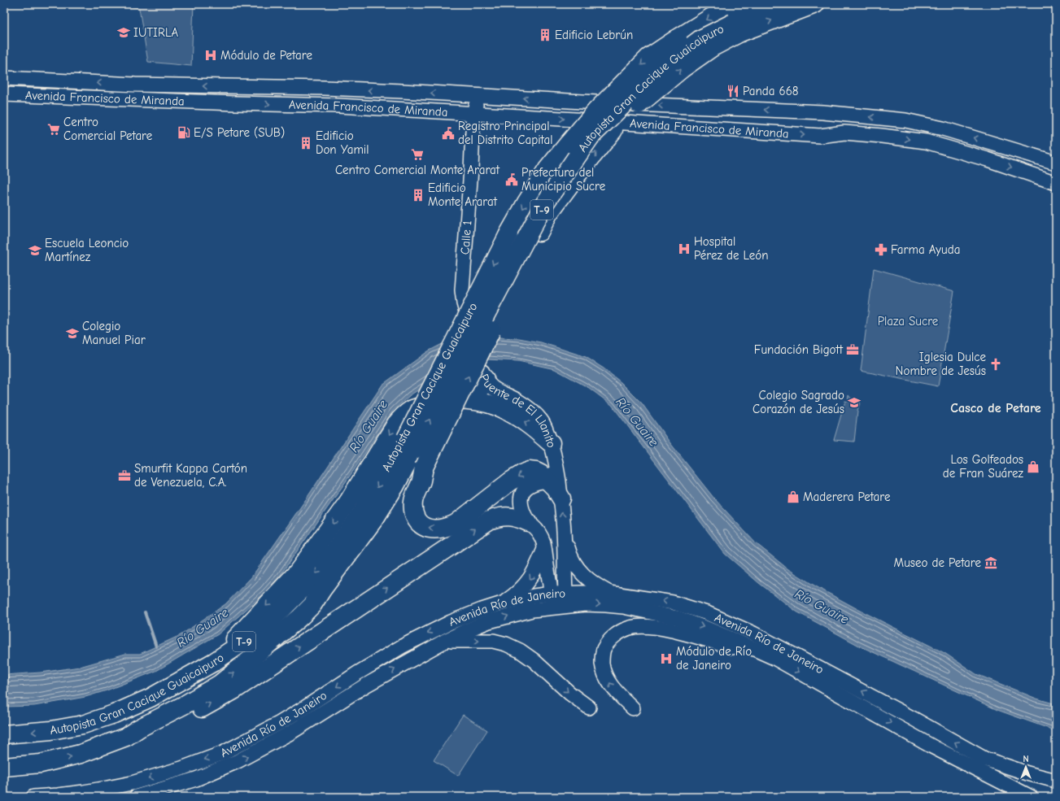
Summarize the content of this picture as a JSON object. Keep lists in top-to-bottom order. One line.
{"streets":{"highway":["Autopista Gran Cacique Guaicaipuro","T-9"],"street":["Avenida Francisco de Miranda","Calle 1","Puente de El Llanito","Avenida Río de Janeiro"]},"crossings":[["Avenida Francisco de Miranda","Calle 1"],["Calle 1","Puente de El Llanito"],["Puente de El Llanito","Avenida Río de Janeiro"]],"districts":["Casco de Petare"],"water":["Río Guaire"],"parks":["Plaza Sucre"],"places":{"school or university":["IUTIRLA","Escuela Leoncio Martínez","Colegio Manuel Piar","Colegio Sagrado Corazón de Jesús"],"building":["Edificio Lebrún","Edificio Don Yamil","Edificio Monte Ararat"],"hospital":["Módulo de Petare","Hospital Pérez de León","Módulo de Río de Janeiro"],"restaurant":["Panda 668"],"supermarket":["Centro Comercial Petare","Centro Comercial Monte Ararat"],"fuel station":["E/S Petare (SUB)"],"public building":["Registro Principal del Distrito Capital","Prefectura del Municipio Sucre"],"pharmacy":["Farma Ayuda"],"office":["Fundación Bigott","Smurfit Kappa Cartón de Venezuela, C.A."],"church":["Iglesia Dulce Nombre de Jesús"],"shop":["Los Golfeados de Fran Suárez","Maderera Petare"],"museum":["Museo de Petare"]},"north":"top"}
